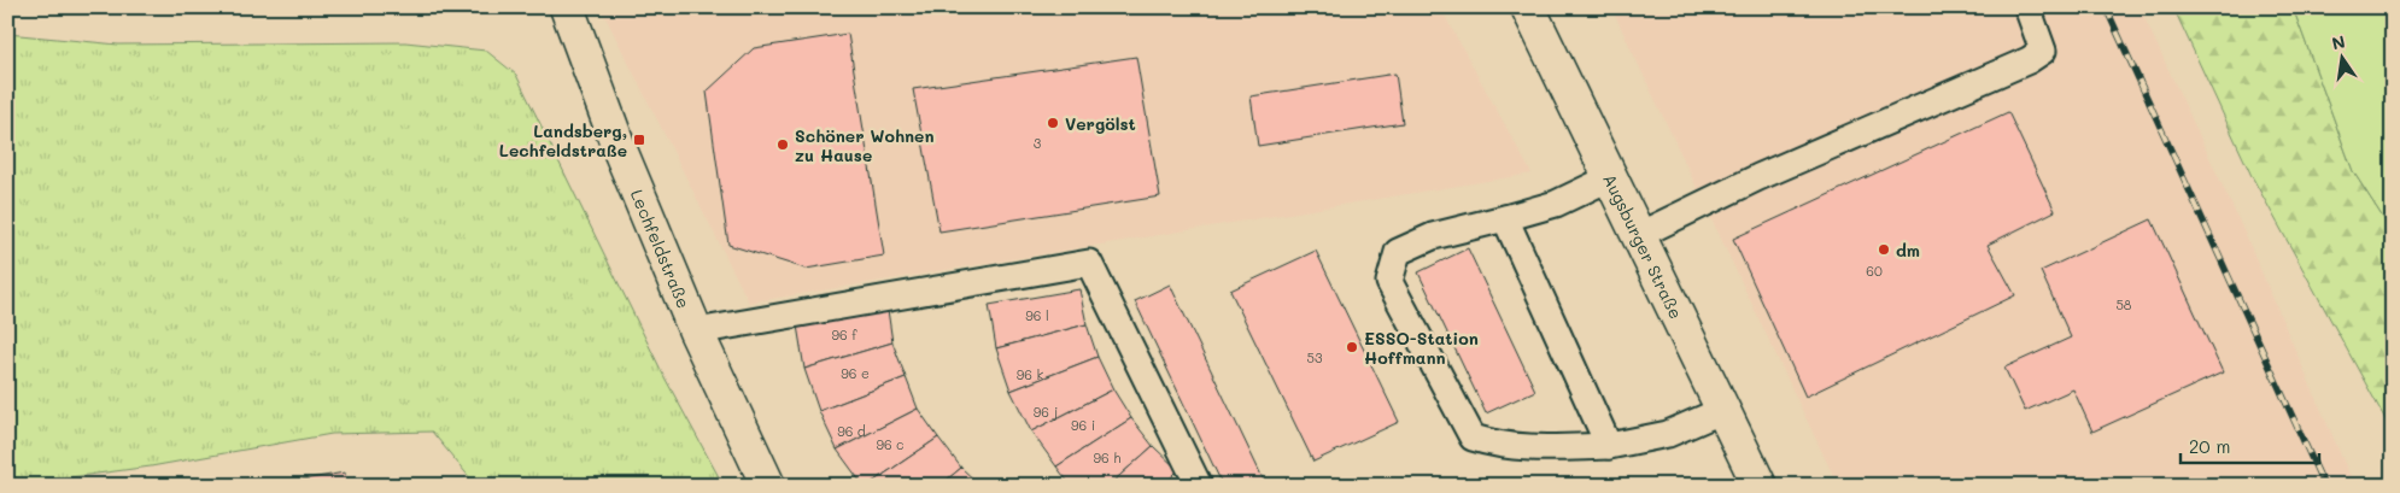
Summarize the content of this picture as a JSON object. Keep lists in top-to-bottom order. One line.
{"streets":{"main road":["Augsburger Straße","Lechfeldstraße"]},"places":{"other":["Vergölst","Schöner Wohnen zu Hause","dm","ESSO-Station Hoffmann"],"transit":["Landsberg, Lechfeldstraße"]},"house_numbers":["3","60","58","96 l","96 f","53","96 e","96 k","96 j","96 i","96 d","96 c","96 h"],"scale_bar":"20 m","north":"top"}
